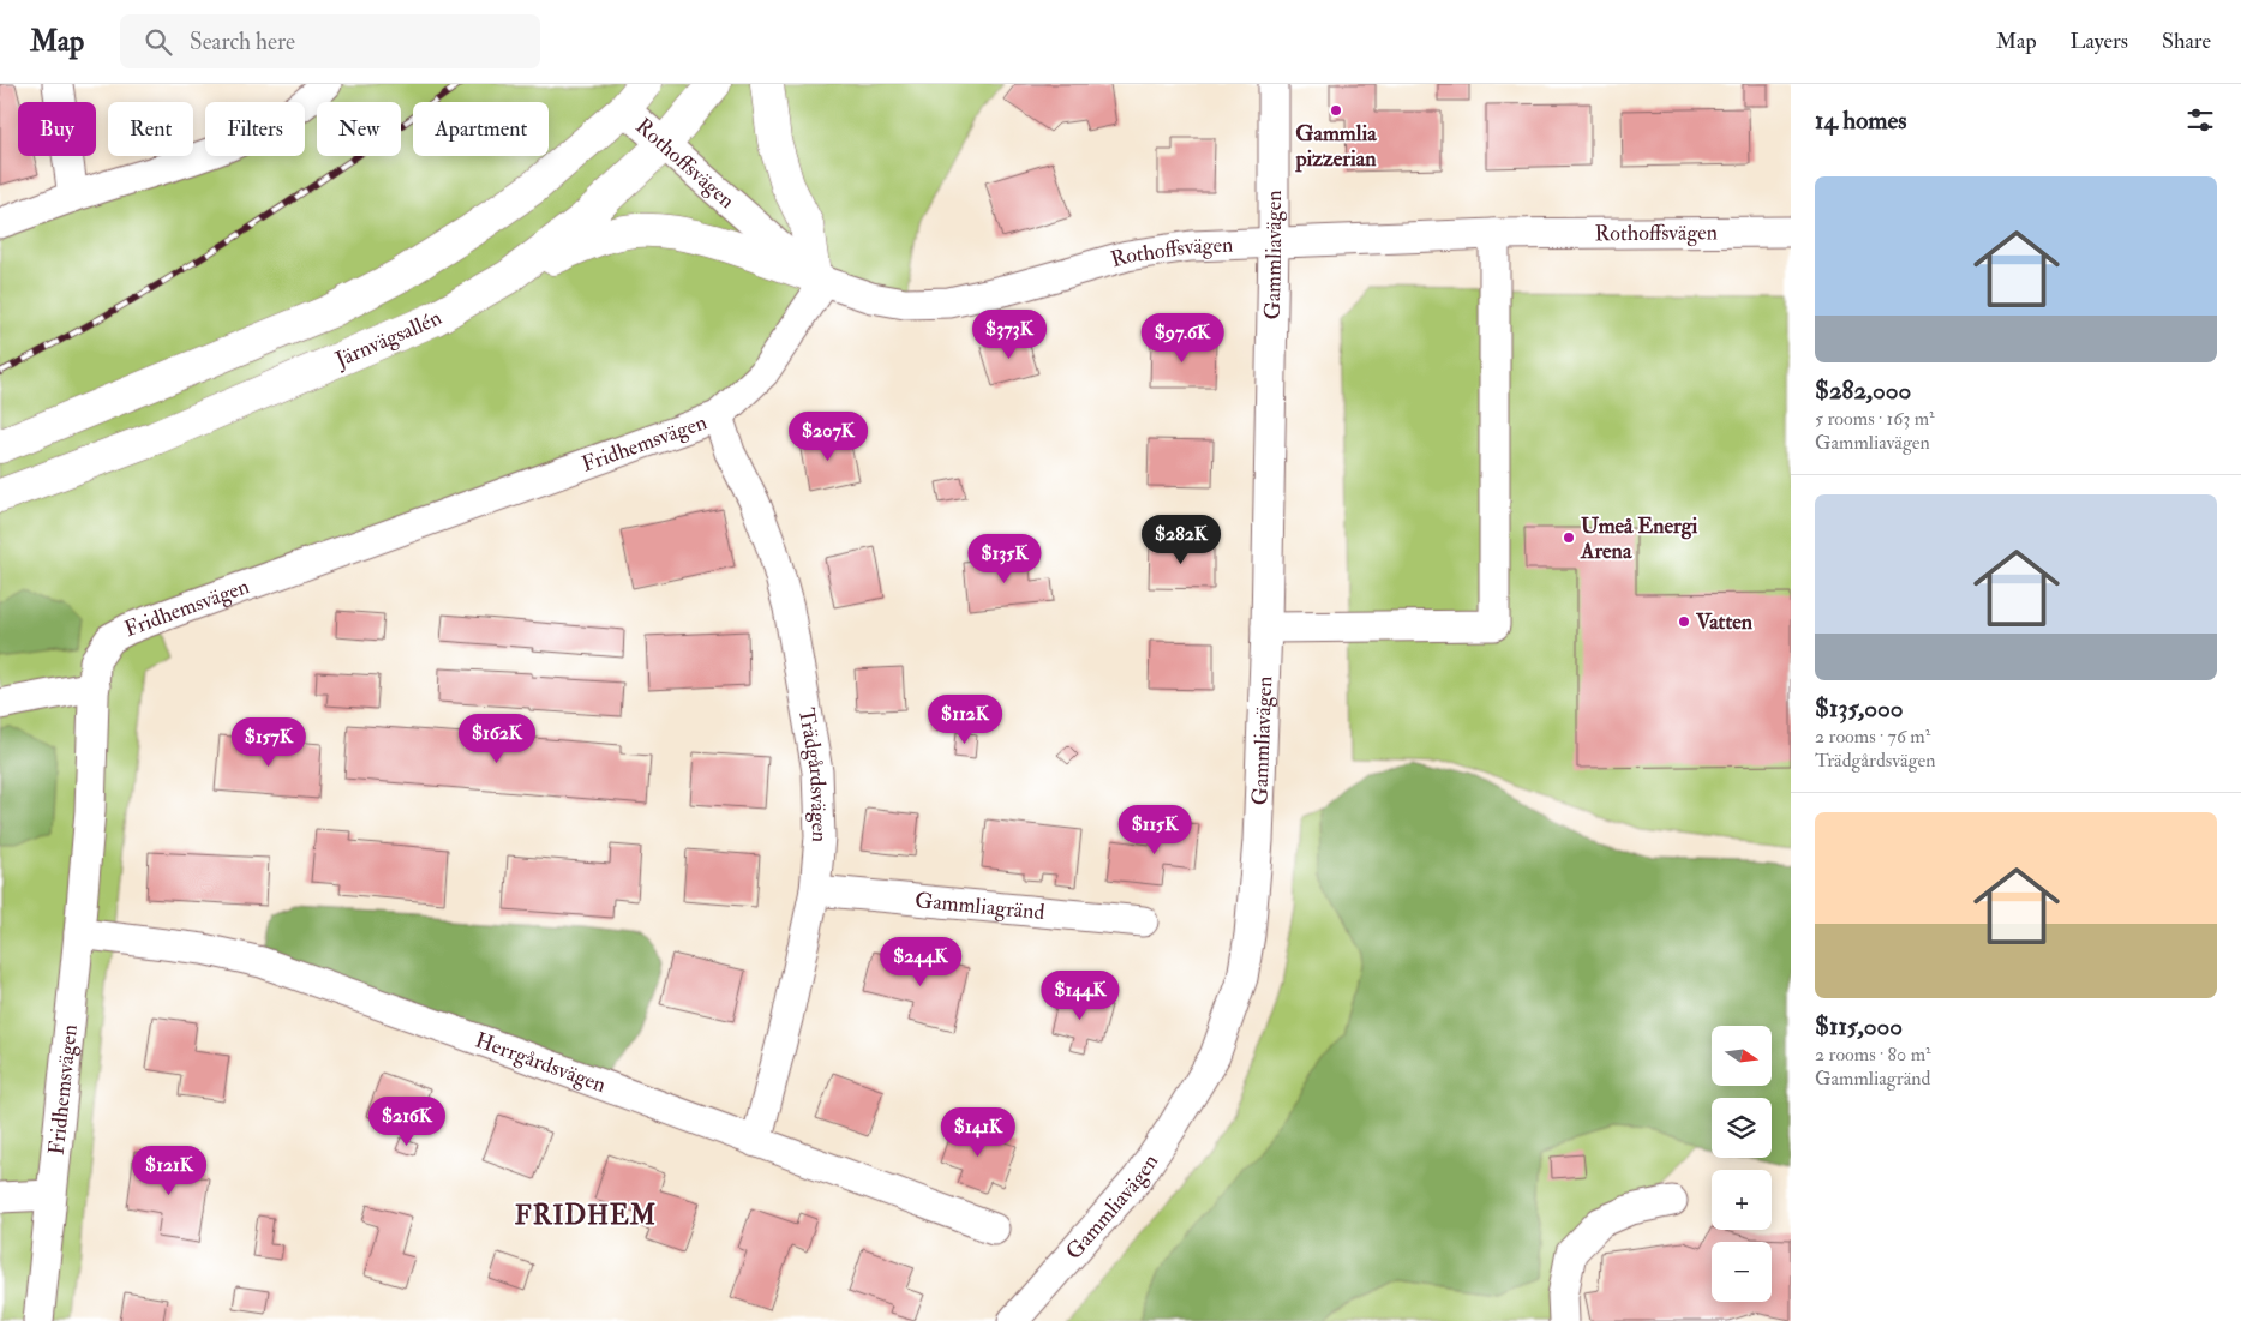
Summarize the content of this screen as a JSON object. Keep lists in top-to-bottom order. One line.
{"streets":{"main road":["Järnvägsallén"],"street":["Rothoffsvägen","Gammliavägen","Fridhemsvägen","Trädgårdsvägen","Gammliagränd","Herrgårdsvägen"]},"crossings":[["Rothoffsvägen","Gammliavägen"],["Rothoffsvägen","Järnvägsallén"],["Rothoffsvägen","Fridhemsvägen"],["Fridhemsvägen","Trädgårdsvägen"],["Fridhemsvägen","Herrgårdsvägen"],["Trädgårdsvägen","Gammliagränd"],["Trädgårdsvägen","Herrgårdsvägen"]],"districts":["FRIDHEM"],"places":["Gammlia pizzerian","Umeå Energi Arena","Vatten"],"north":"right","page":{"header":"Map","search":"Search here","nav":["Map","Layers","Share"],"heading":"14 homes","chip":["Buy","Rent","Filters","New","Apartment"],"list":[{"name":"$282,000","note":"5 rooms · 163 m² · Gammliavägen"},{"name":"$135,000","note":"2 rooms · 76 m² · Trädgårdsvägen"},{"name":"$115,000","note":"2 rooms · 80 m² · Gammliagränd"}],"price":["$373K","$97.6K","$207K","$282K","$135K","$112K","$162K","$157K","$115K","$244K","$144K","$216K","$141K","$121K"],"map_buttons":["+","−"]}}
